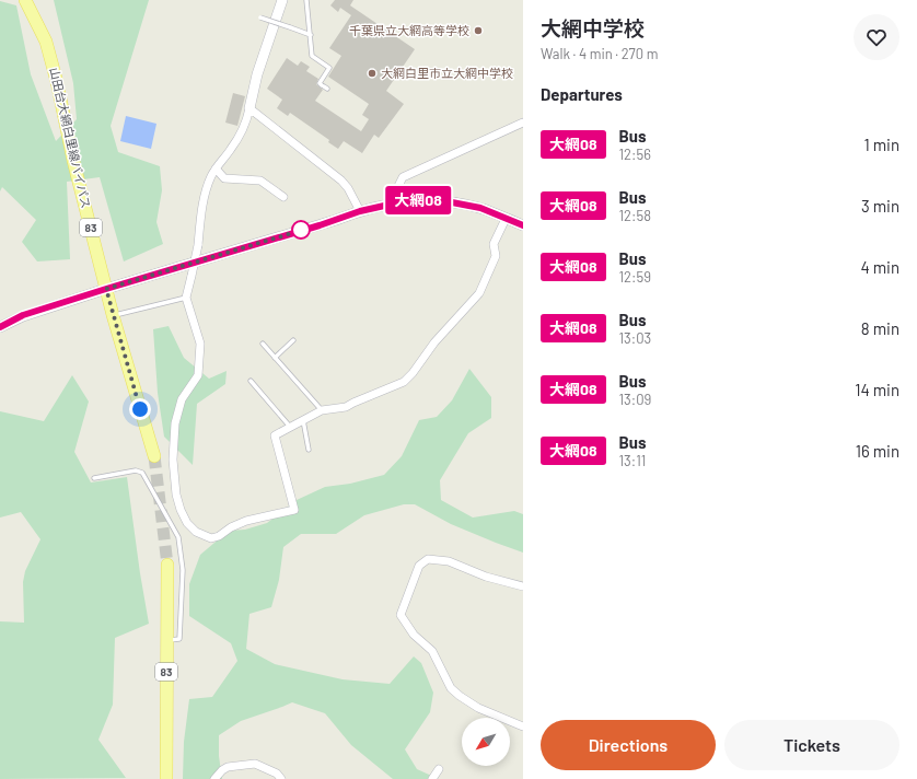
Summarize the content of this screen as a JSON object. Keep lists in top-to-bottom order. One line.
{"streets":{"main road":["山田台大網白里線バイパス","83"]},"places":["千葉県立大網高等学校","大網白里市立大網中学校"],"lines":["bus line 大網08"],"north":"bottom left","page":{"on_map":"大網08","heading":[["大網中学校","Walk · 4 min · 270 m"],"Departures"],"list":[{"mark":"大網08","name":"Bus","note":"12:56","value":"1 min"},{"mark":"大網08","name":"Bus","note":"12:58","value":"3 min"},{"mark":"大網08","name":"Bus","note":"12:59","value":"4 min"},{"mark":"大網08","name":"Bus","note":"13:03","value":"8 min"},{"mark":"大網08","name":"Bus","note":"13:09","value":"14 min"},{"mark":"大網08","name":"Bus","note":"13:11","value":"16 min"}],"buttons":["Directions","Tickets"]}}
